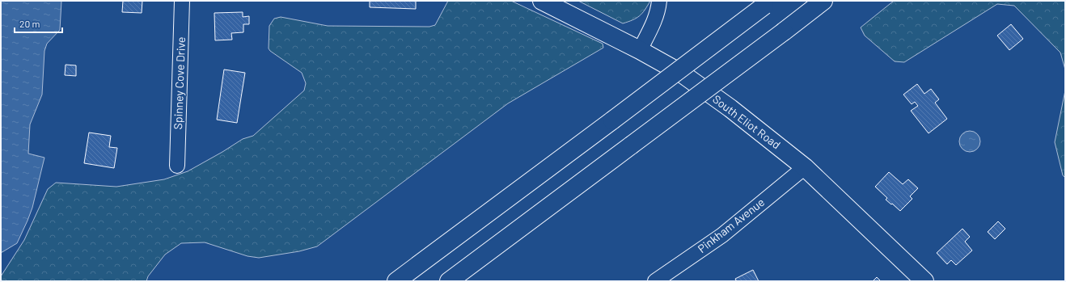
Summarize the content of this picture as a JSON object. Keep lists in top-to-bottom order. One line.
{"streets":{"main road":["South Eliot Road"],"street":["Spinney Cove Drive","Pinkham Avenue"]},"crossings":[["South Eliot Road","Pinkham Avenue"]],"scale_bar":"20 m"}
